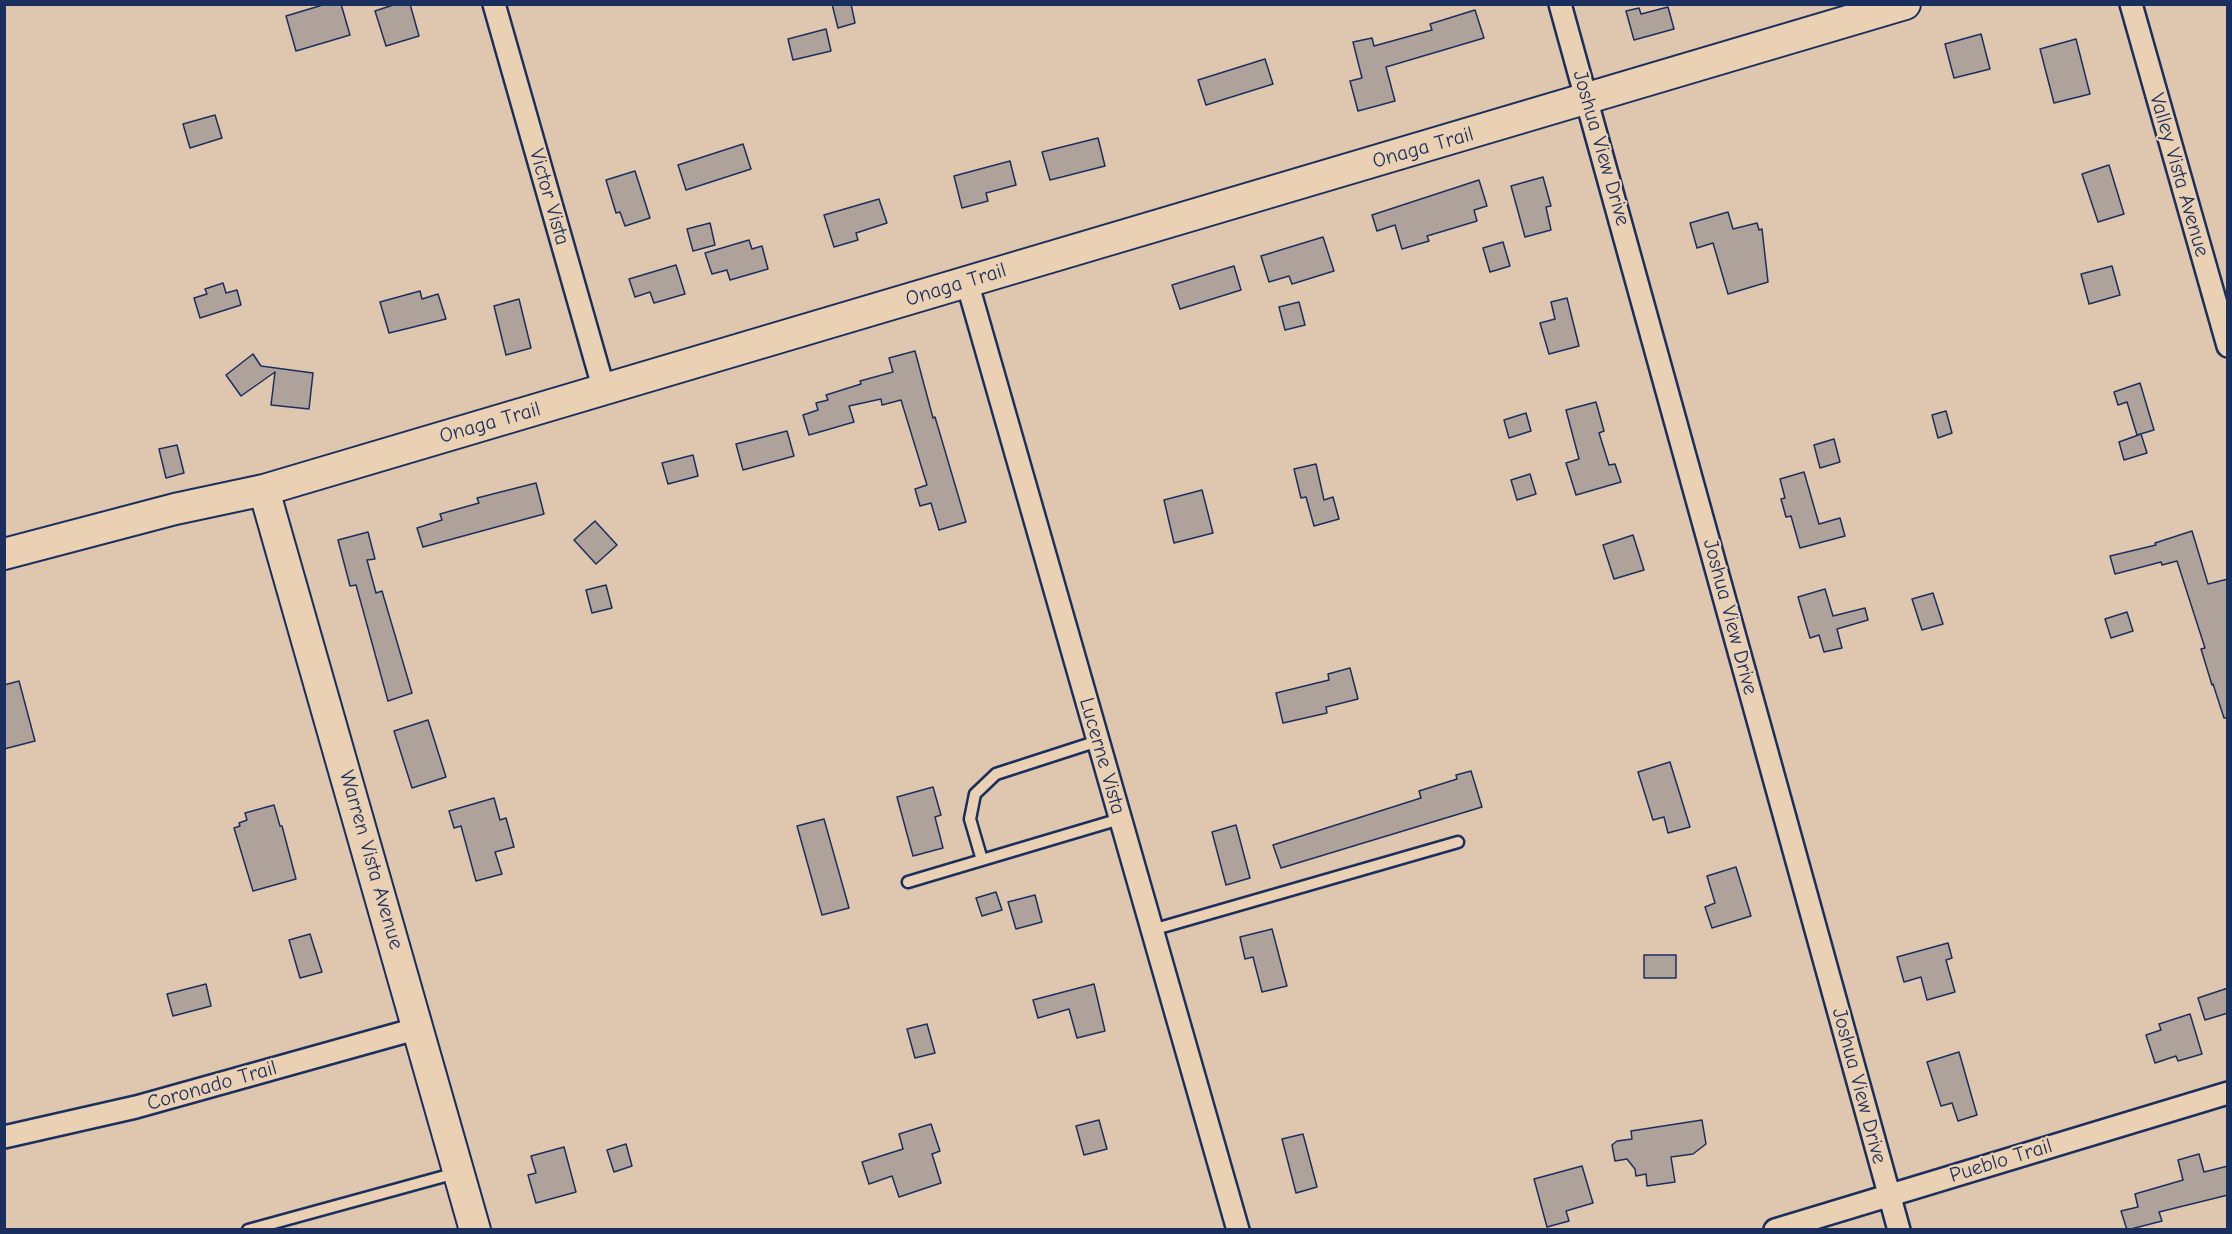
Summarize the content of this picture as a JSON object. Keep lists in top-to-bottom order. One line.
{"streets":{"street":["Onaga Trail","Joshua View Drive","Valley Vista Avenue","Victor Vista","Lucerne Vista","Warren Vista Avenue","Coronado Trail","Pueblo Trail"]},"crossings":[["Onaga Trail","Joshua View Drive"],["Onaga Trail","Victor Vista"],["Onaga Trail","Lucerne Vista"],["Onaga Trail","Warren Vista Avenue"],["Joshua View Drive","Pueblo Trail"],["Warren Vista Avenue","Coronado Trail"]]}
